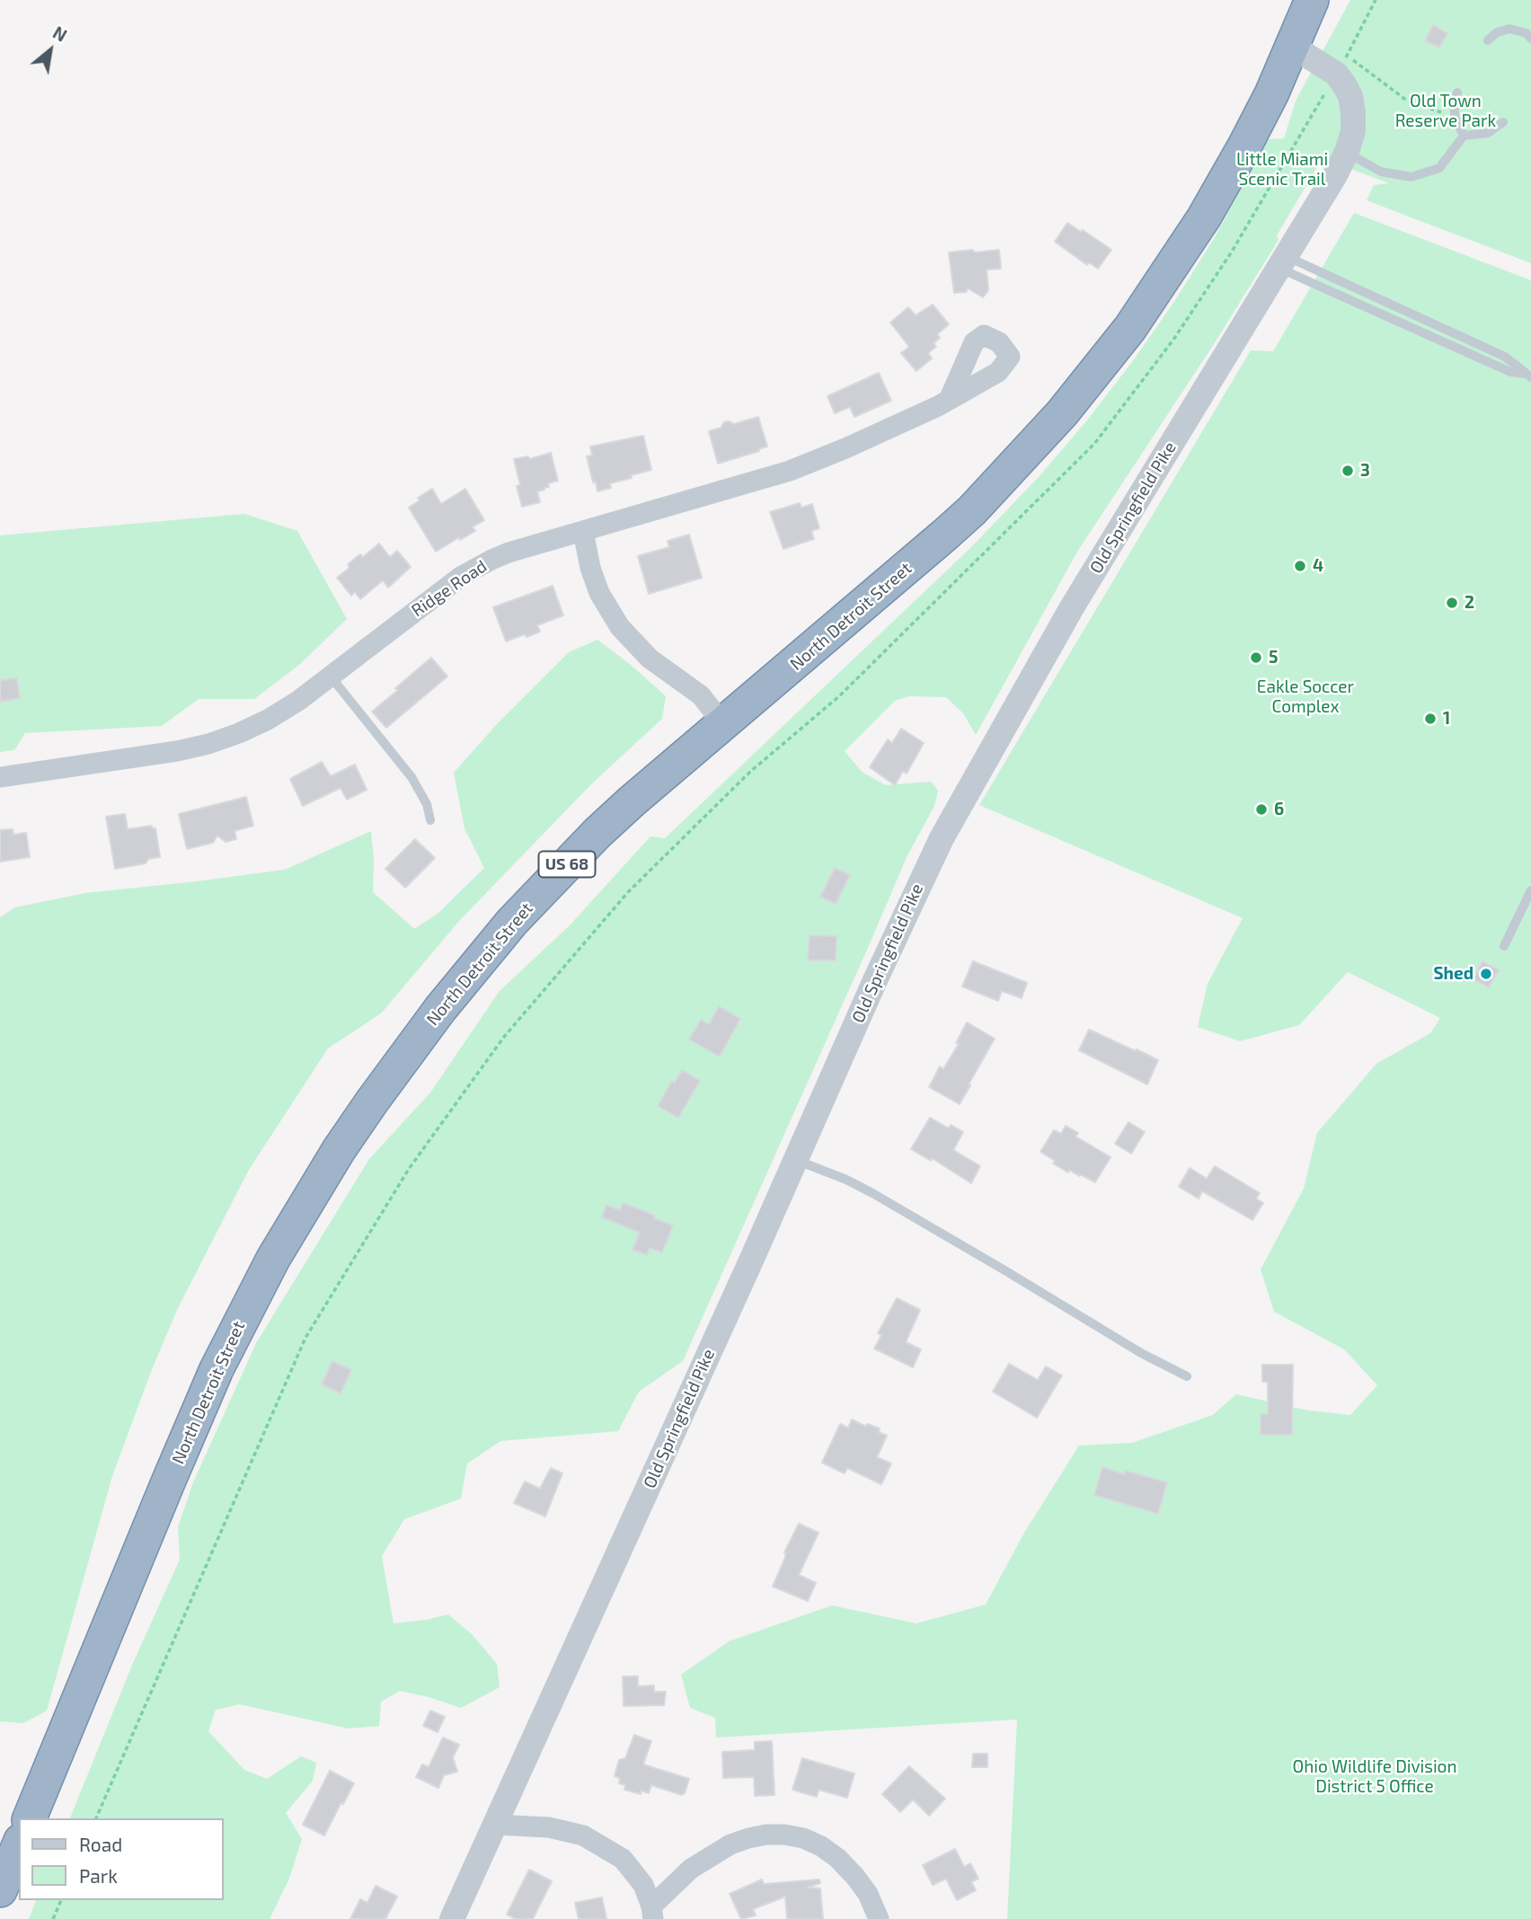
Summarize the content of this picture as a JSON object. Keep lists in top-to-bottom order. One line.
{"streets":{"highway":["North Detroit Street","US 68"],"street":["Old Springfield Pike","Ridge Road"]},"crossings":[["Old Springfield Pike","North Detroit Street"],["Old Springfield Pike","US 68"],["North Detroit Street","US 68"]],"parks":["Old Town Reserve Park","Little Miami Scenic Trail","Eakle Soccer Complex","Ohio Wildlife Division District 5 Office"],"places":["3","4","2","5","1","6","Shed"],"legend":["Road","Park"],"north":"top right"}
